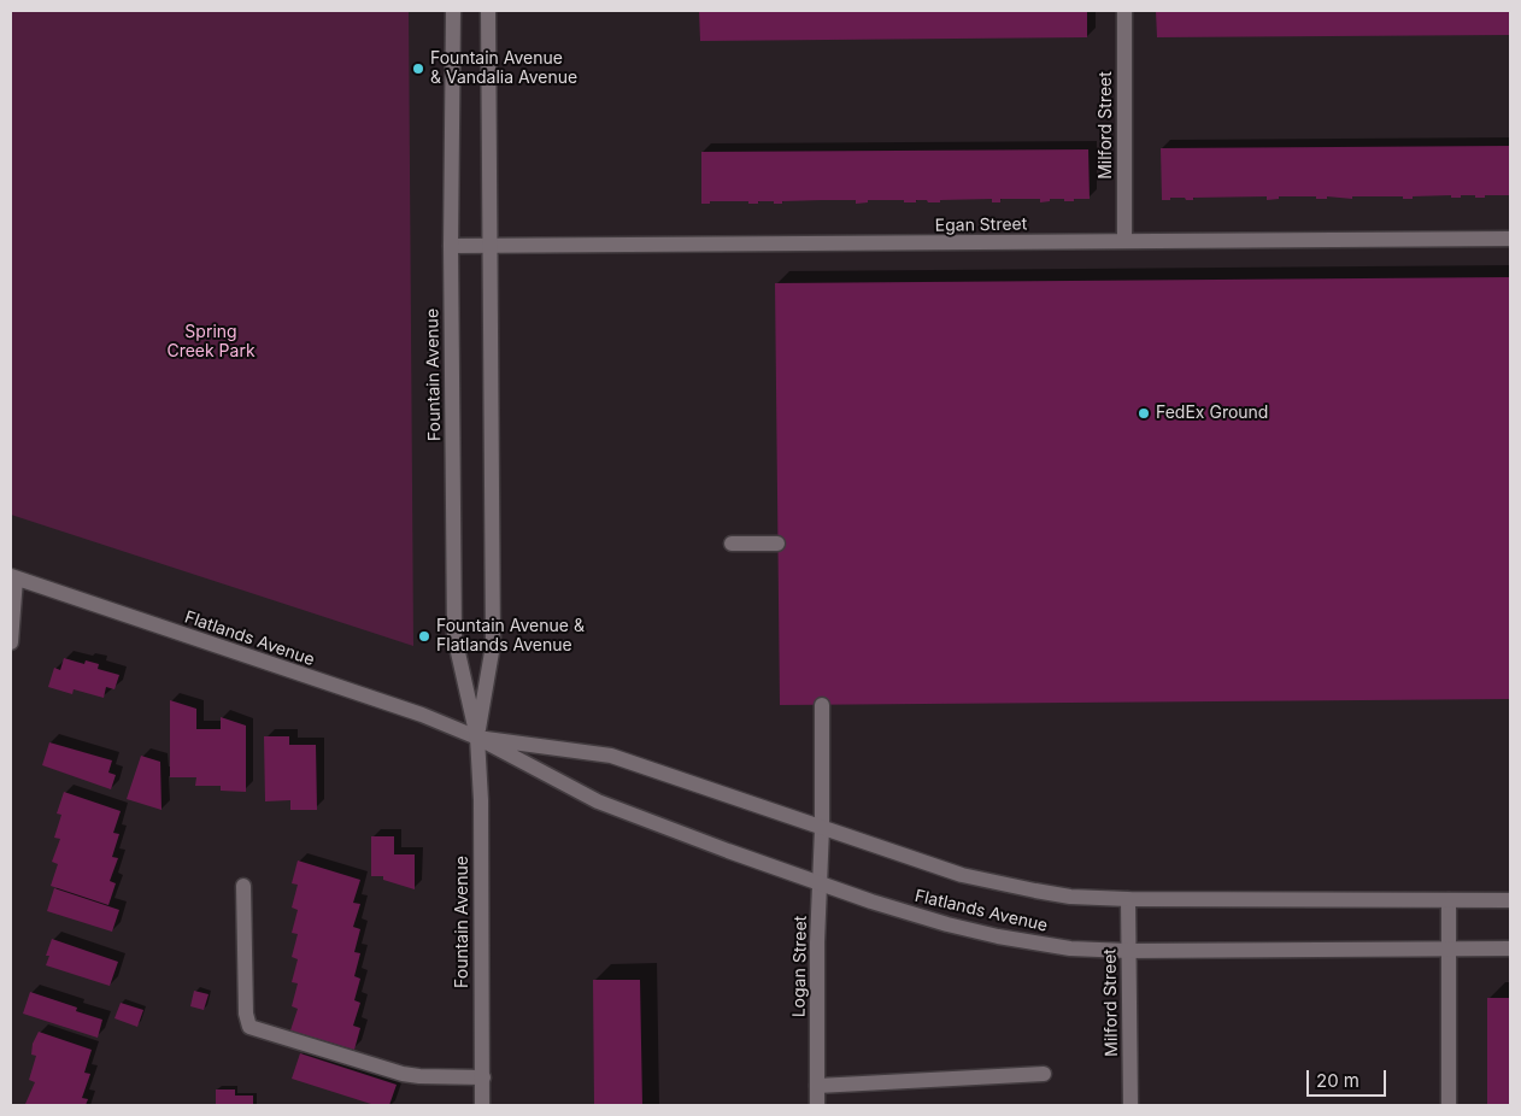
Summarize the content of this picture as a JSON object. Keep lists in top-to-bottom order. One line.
{"streets":{"main road":["Milford Street","Egan Street","Fountain Avenue","Flatlands Avenue","Logan Street"]},"crossings":[["Milford Street","Egan Street"],["Milford Street","Flatlands Avenue"],["Egan Street","Fountain Avenue"],["Fountain Avenue","Flatlands Avenue"],["Flatlands Avenue","Logan Street"]],"parks":["Spring Creek Park"],"places":["Fountain Avenue & Vandalia Avenue","FedEx Ground","Fountain Avenue & Flatlands Avenue"],"scale_bar":"20 m"}
